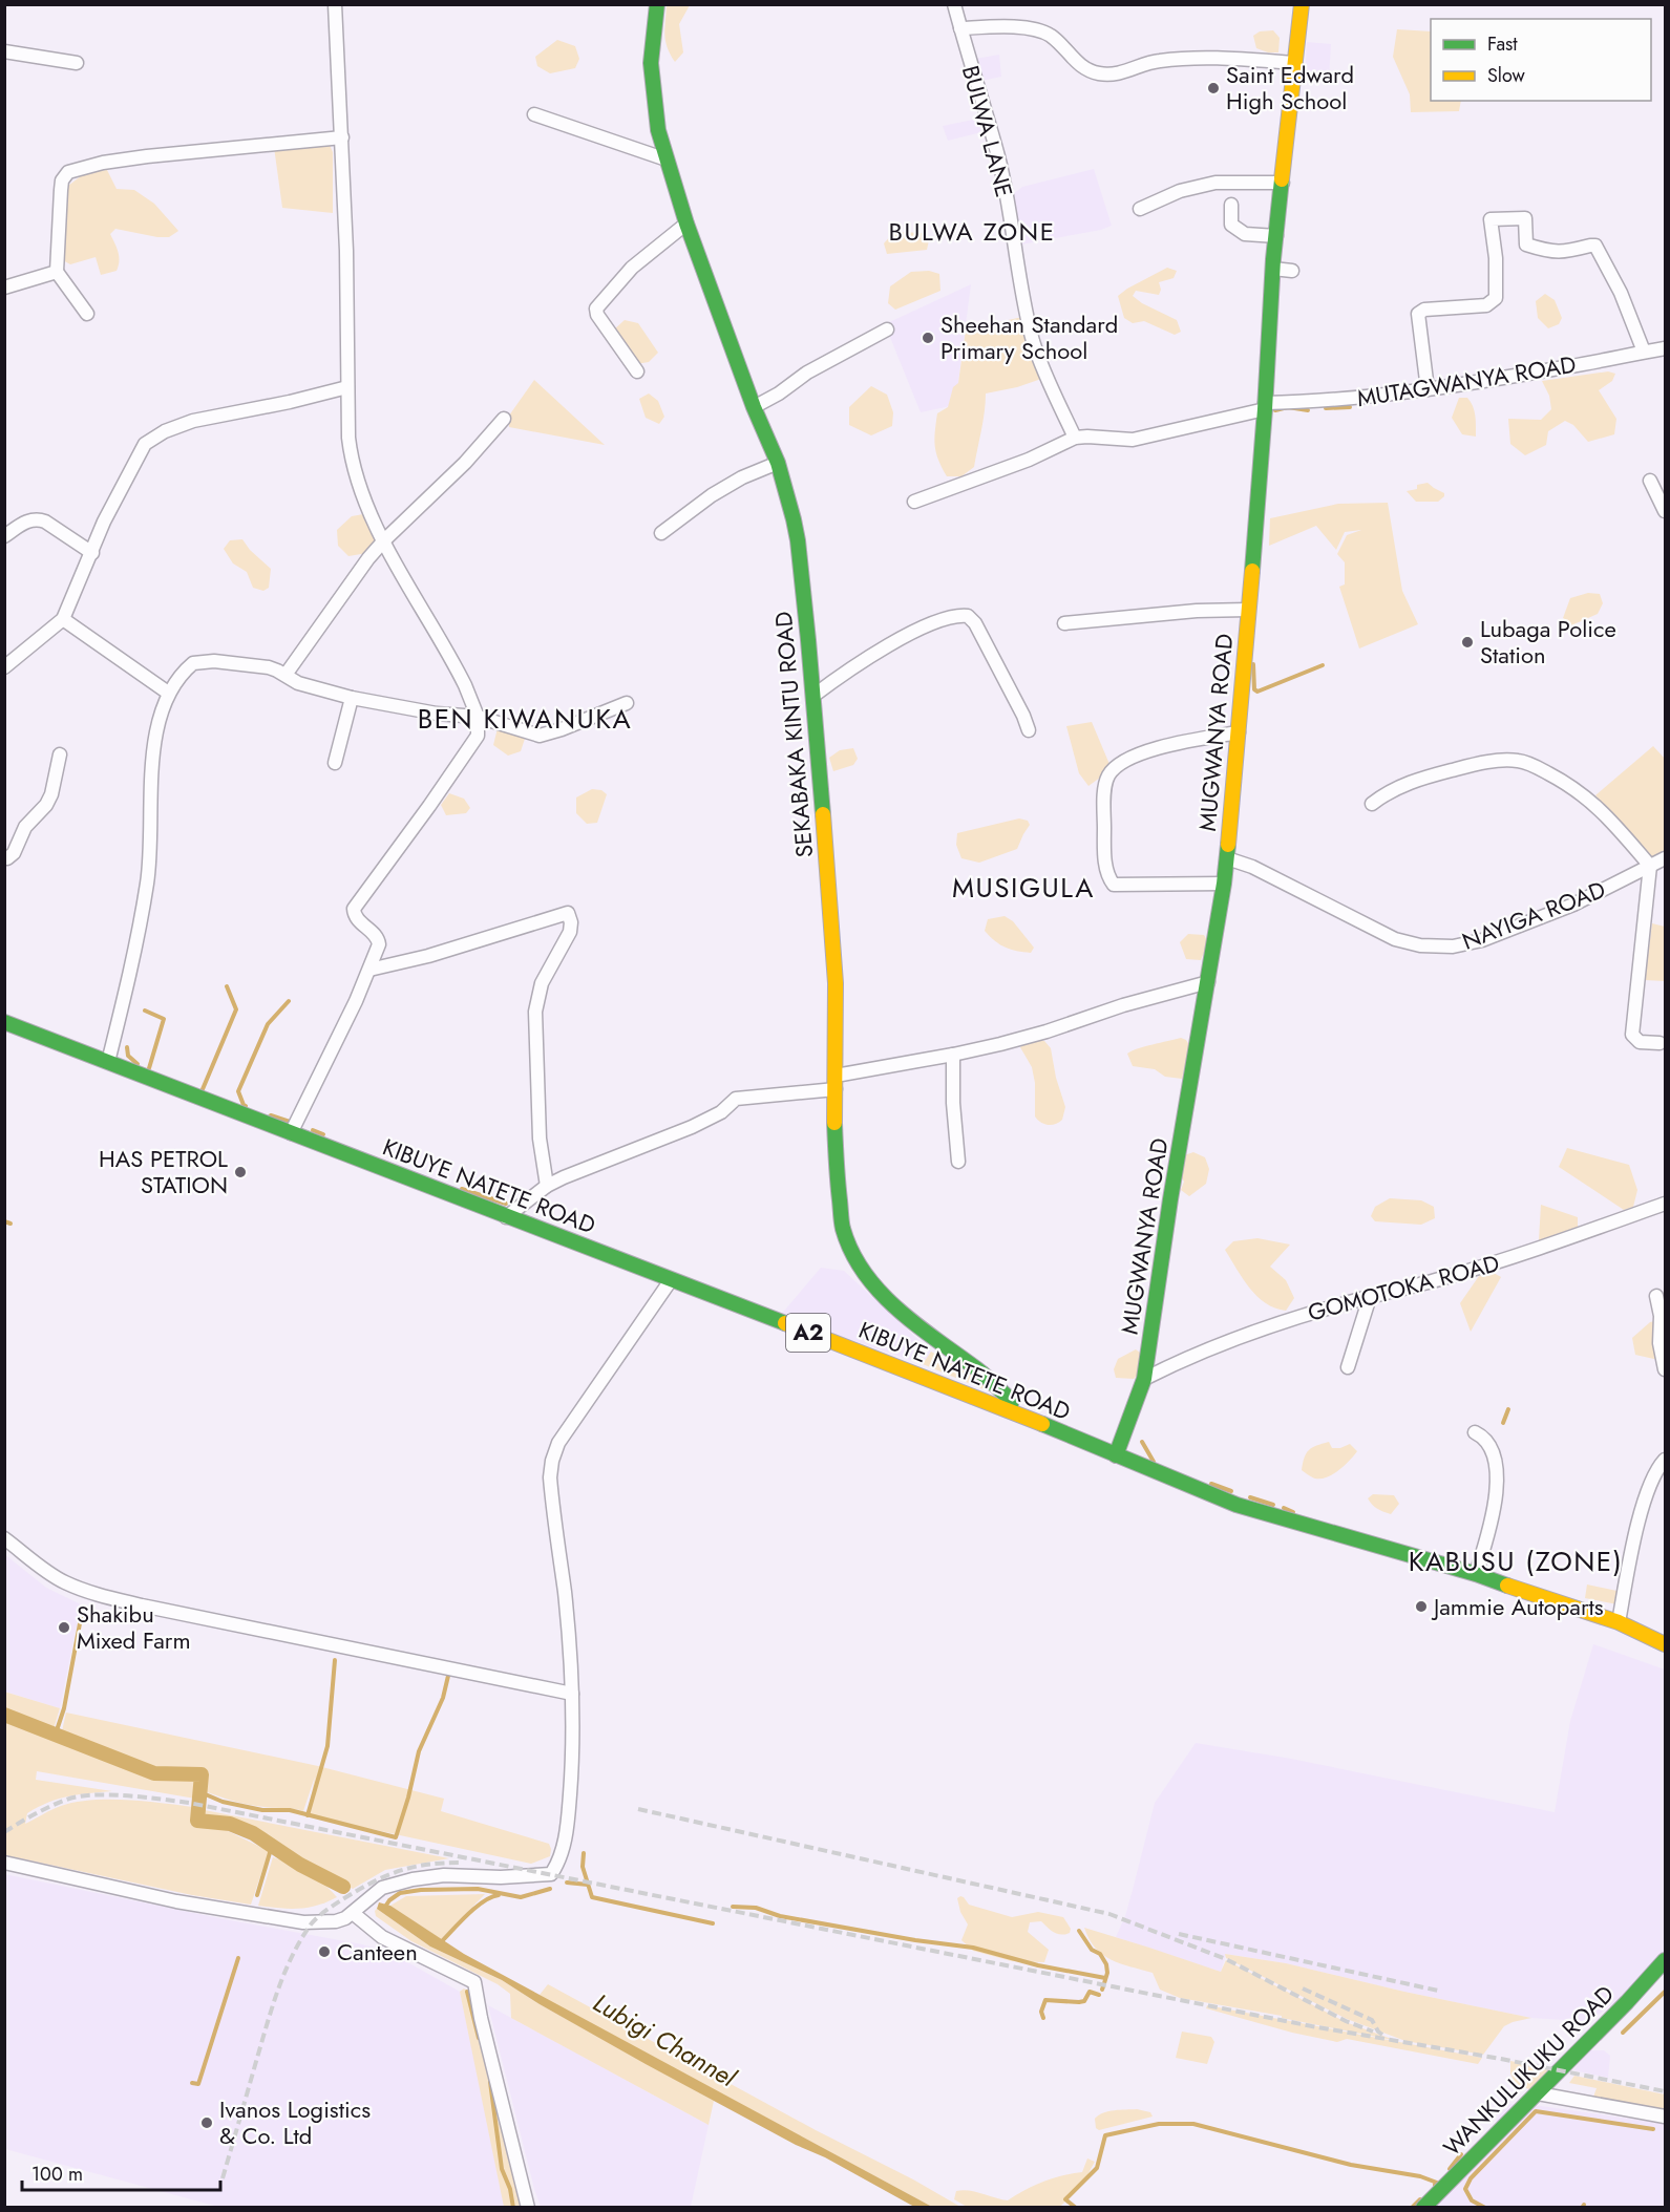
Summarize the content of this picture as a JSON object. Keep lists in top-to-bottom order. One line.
{"streets":{"street":["BULWA LANE","MUTAGWANYA ROAD","MUGWANYA ROAD","SEKABAKA KINTU ROAD","NAYIGA ROAD","KIBUYE NATETE ROAD","GOMOTOKA ROAD","A2","WANKULUKUKU ROAD"]},"crossings":[["BULWA LANE","MUTAGWANYA ROAD"],["MUTAGWANYA ROAD","MUGWANYA ROAD"],["MUGWANYA ROAD","NAYIGA ROAD"],["MUGWANYA ROAD","KIBUYE NATETE ROAD"],["MUGWANYA ROAD","GOMOTOKA ROAD"],["SEKABAKA KINTU ROAD","KIBUYE NATETE ROAD"]],"districts":["BULWA ZONE","BEN KIWANUKA","MUSIGULA","KABUSU (ZONE)"],"water":["Lubigi Channel"],"places":["Saint Edward High School","Sheehan Standard Primary School","Lubaga Police Station","HAS PETROL STATION","Jammie Autoparts","Shakibu Mixed Farm","Canteen","Ivanos Logistics & Co. Ltd"],"legend":["Fast","Slow"],"scale_bar":"100 m"}
